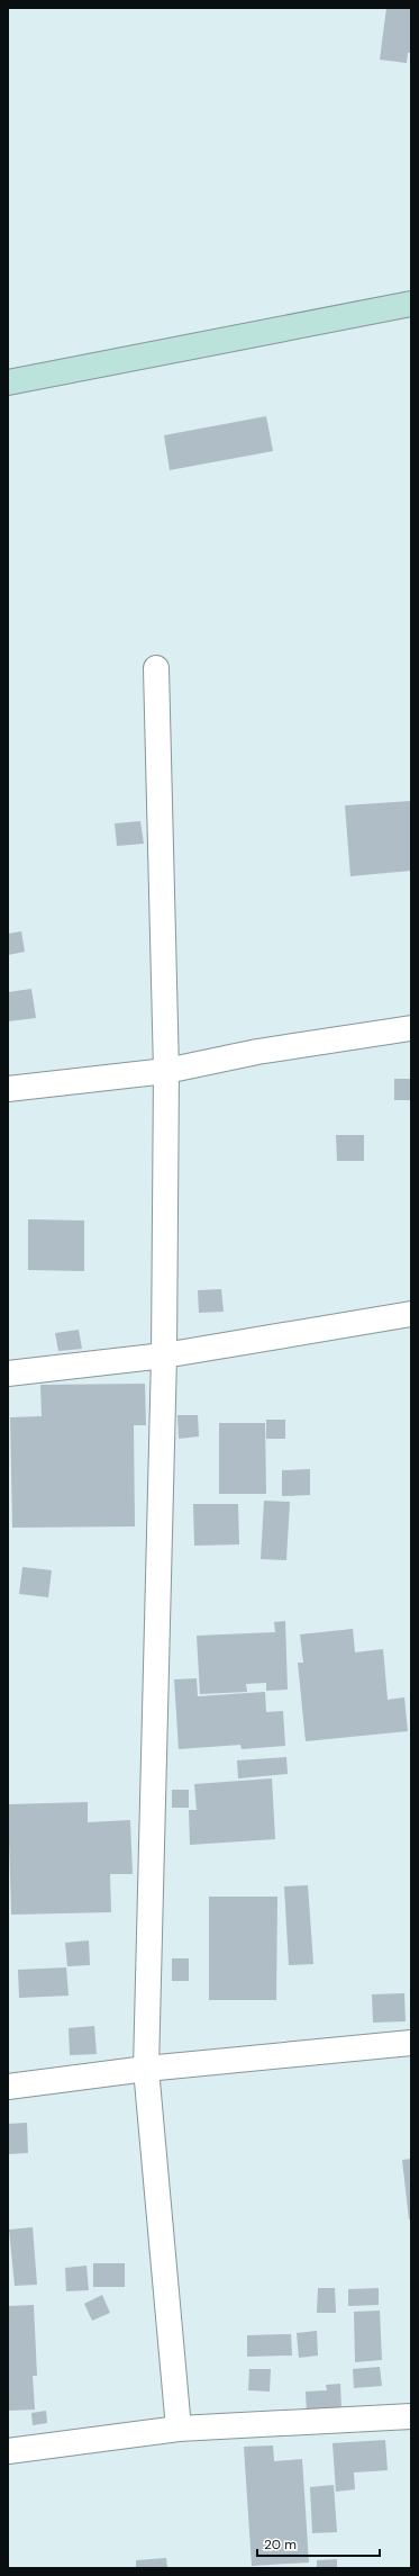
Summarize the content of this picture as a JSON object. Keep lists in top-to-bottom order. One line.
{"scale_bar":"20 m"}
